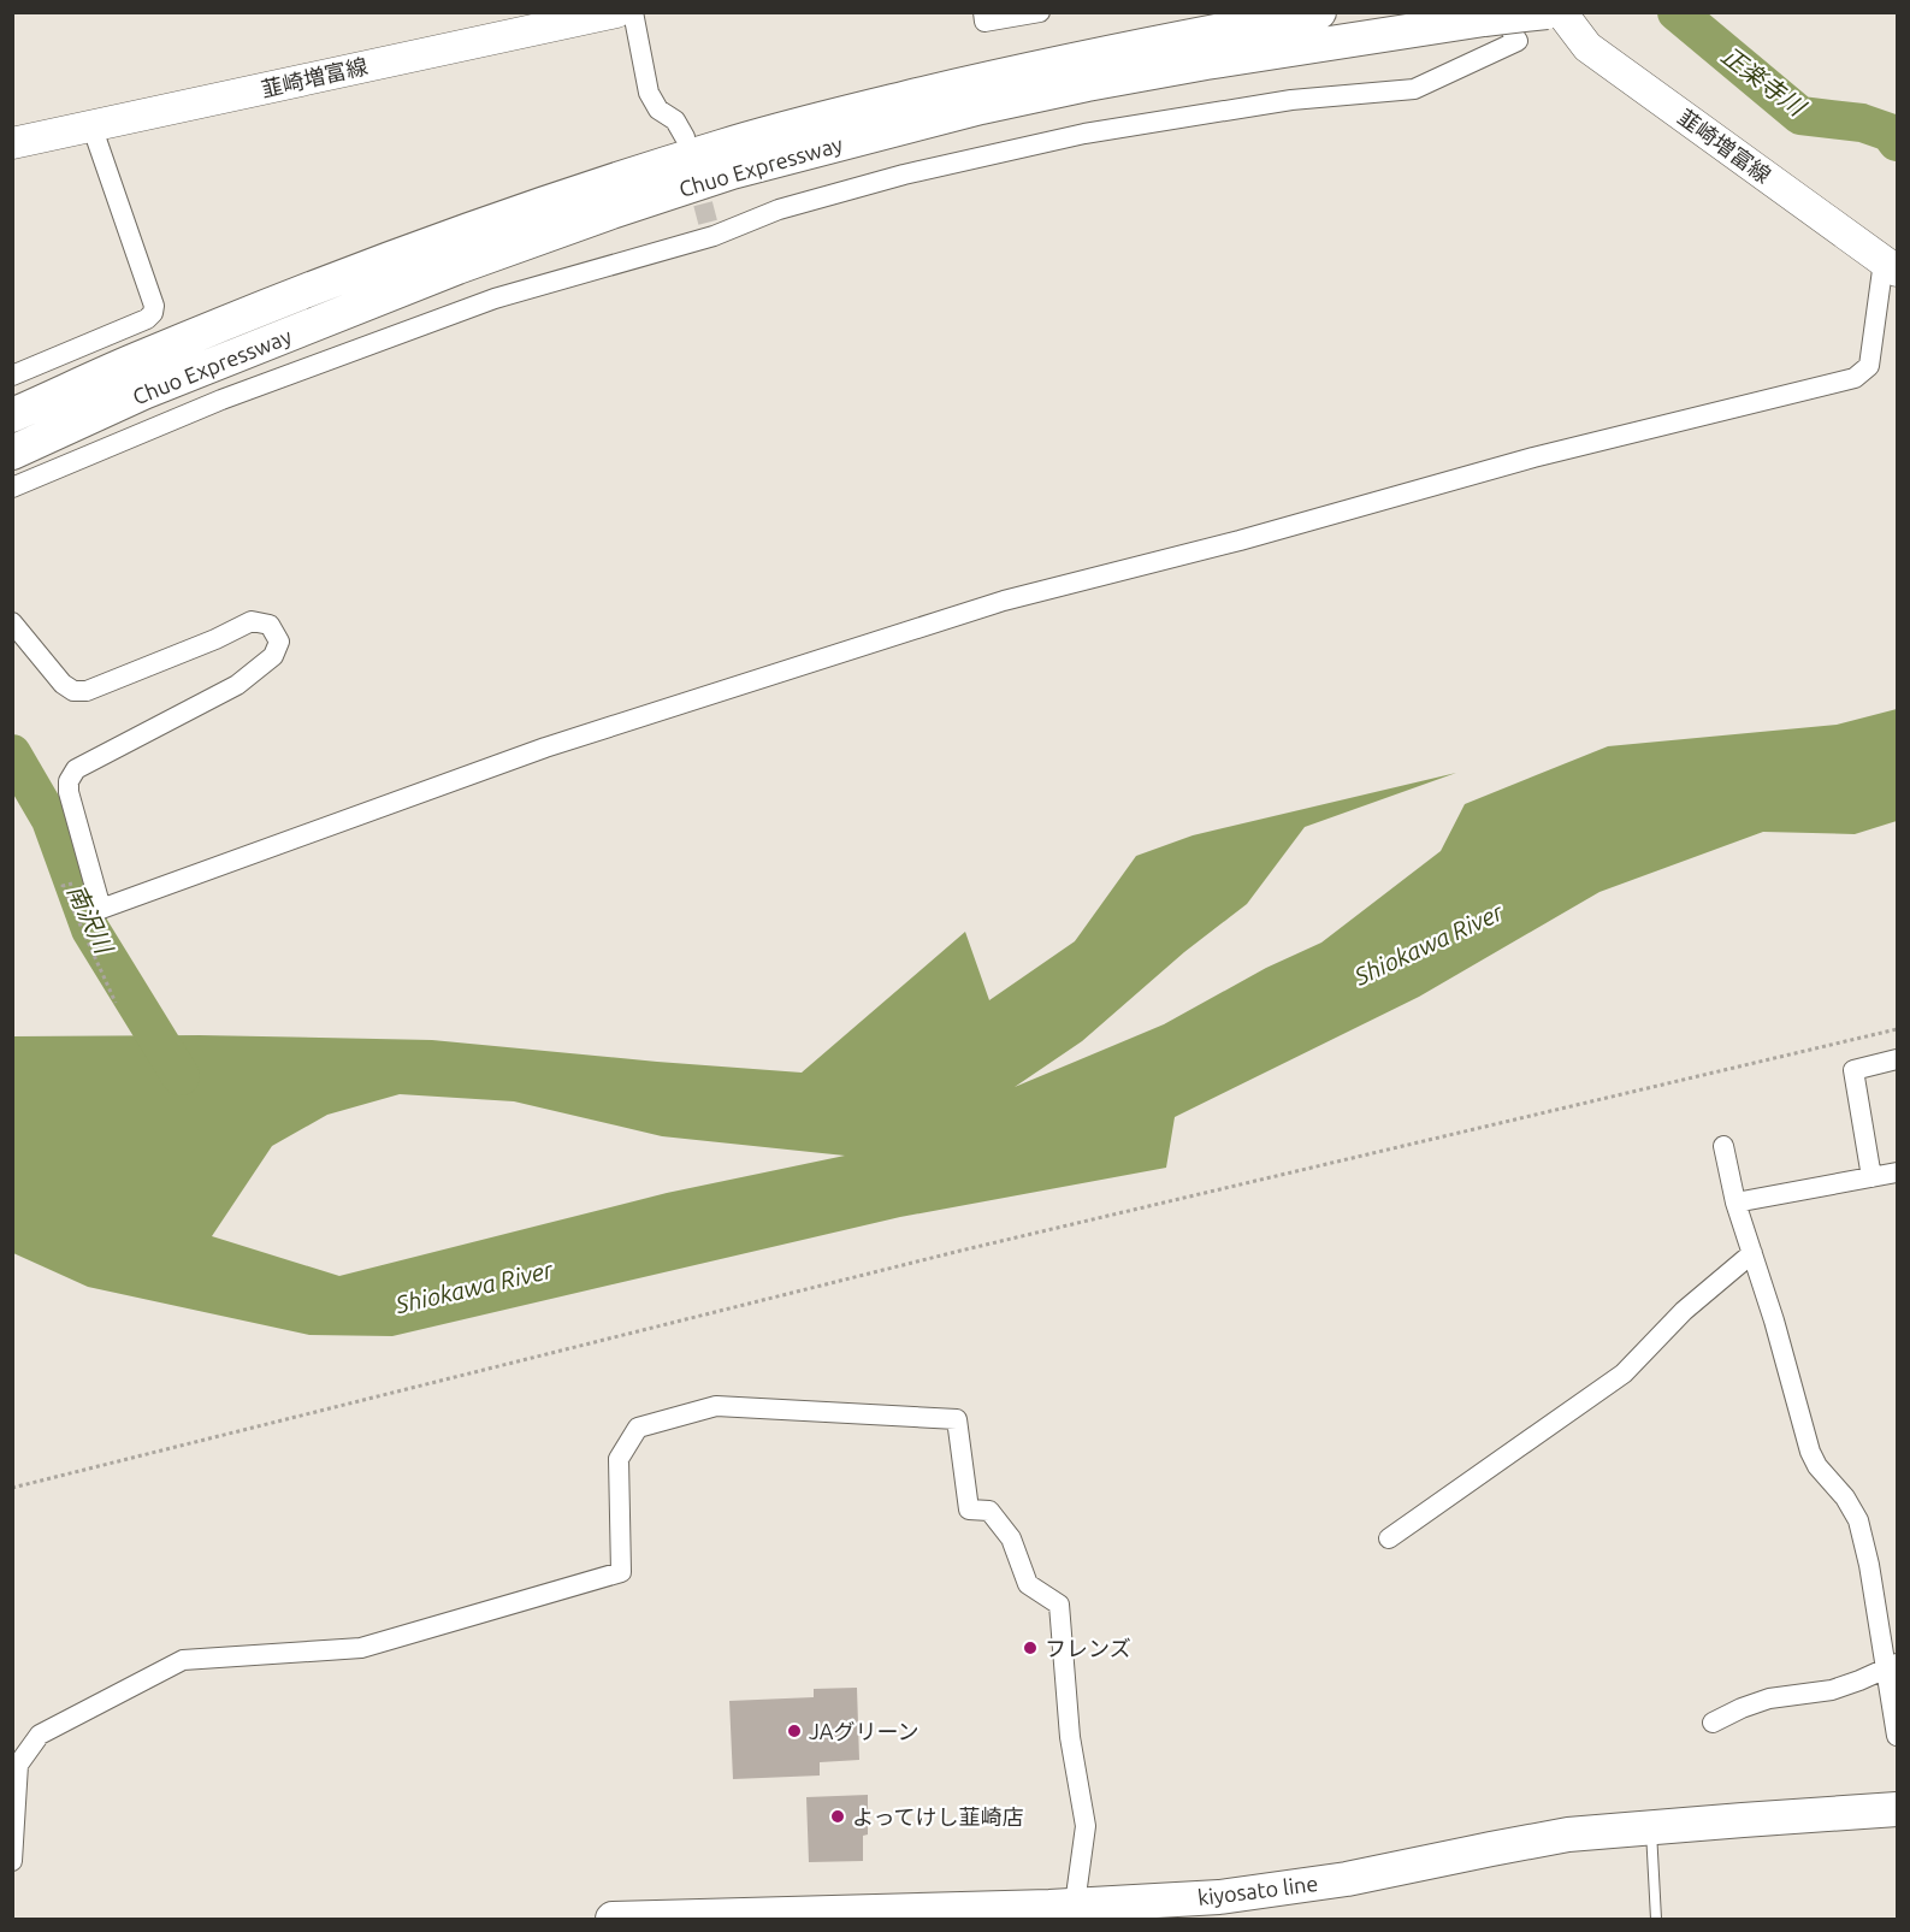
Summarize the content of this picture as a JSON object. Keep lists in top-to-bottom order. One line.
{"streets":{"highway":["Chuo Expressway","kiyosato line"],"main road":["韮崎増富線"]},"water":["正楽寺川","南沢川","Shiokawa River"],"places":["フレンズ","JAグリーン","よってけし韮崎店"]}
